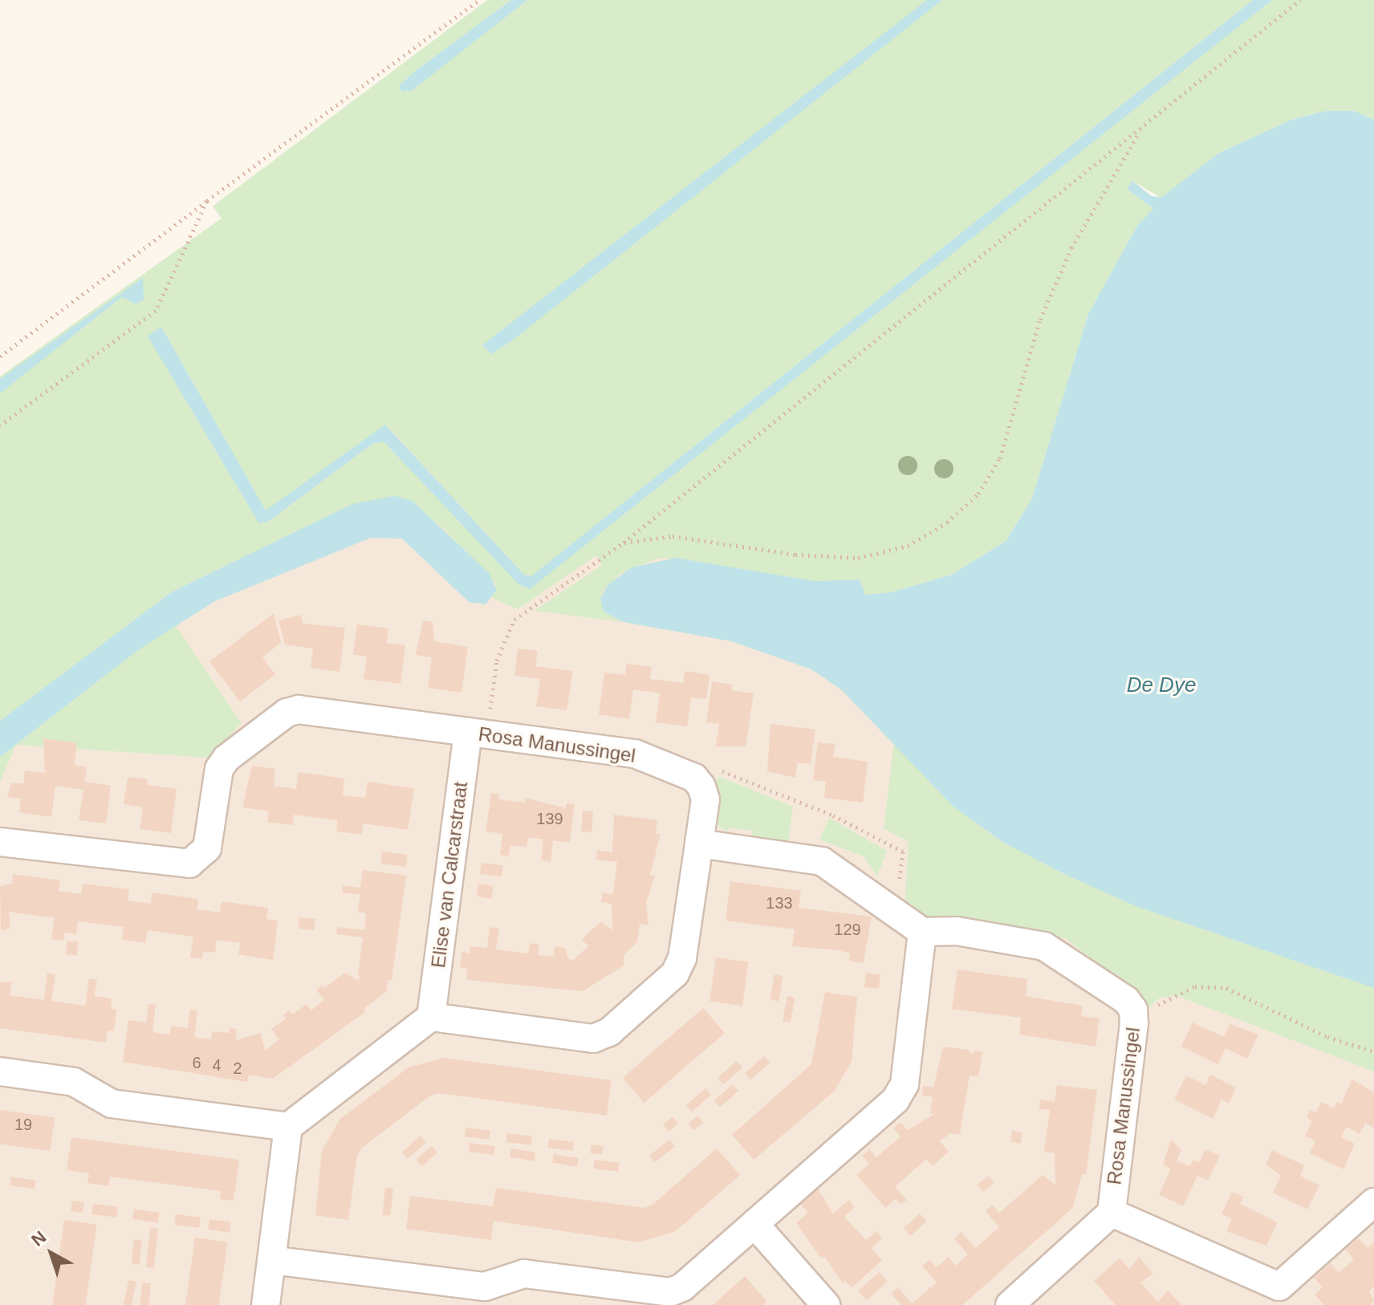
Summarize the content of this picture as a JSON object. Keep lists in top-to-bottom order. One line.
{"streets":{"street":["Rosa Manussingel","Elise van Calcarstraat"]},"crossings":[["Rosa Manussingel","Elise van Calcarstraat"]],"water":["De Dye"],"house_numbers":["139","133","129","6","4","2","19"],"north":"top left"}
